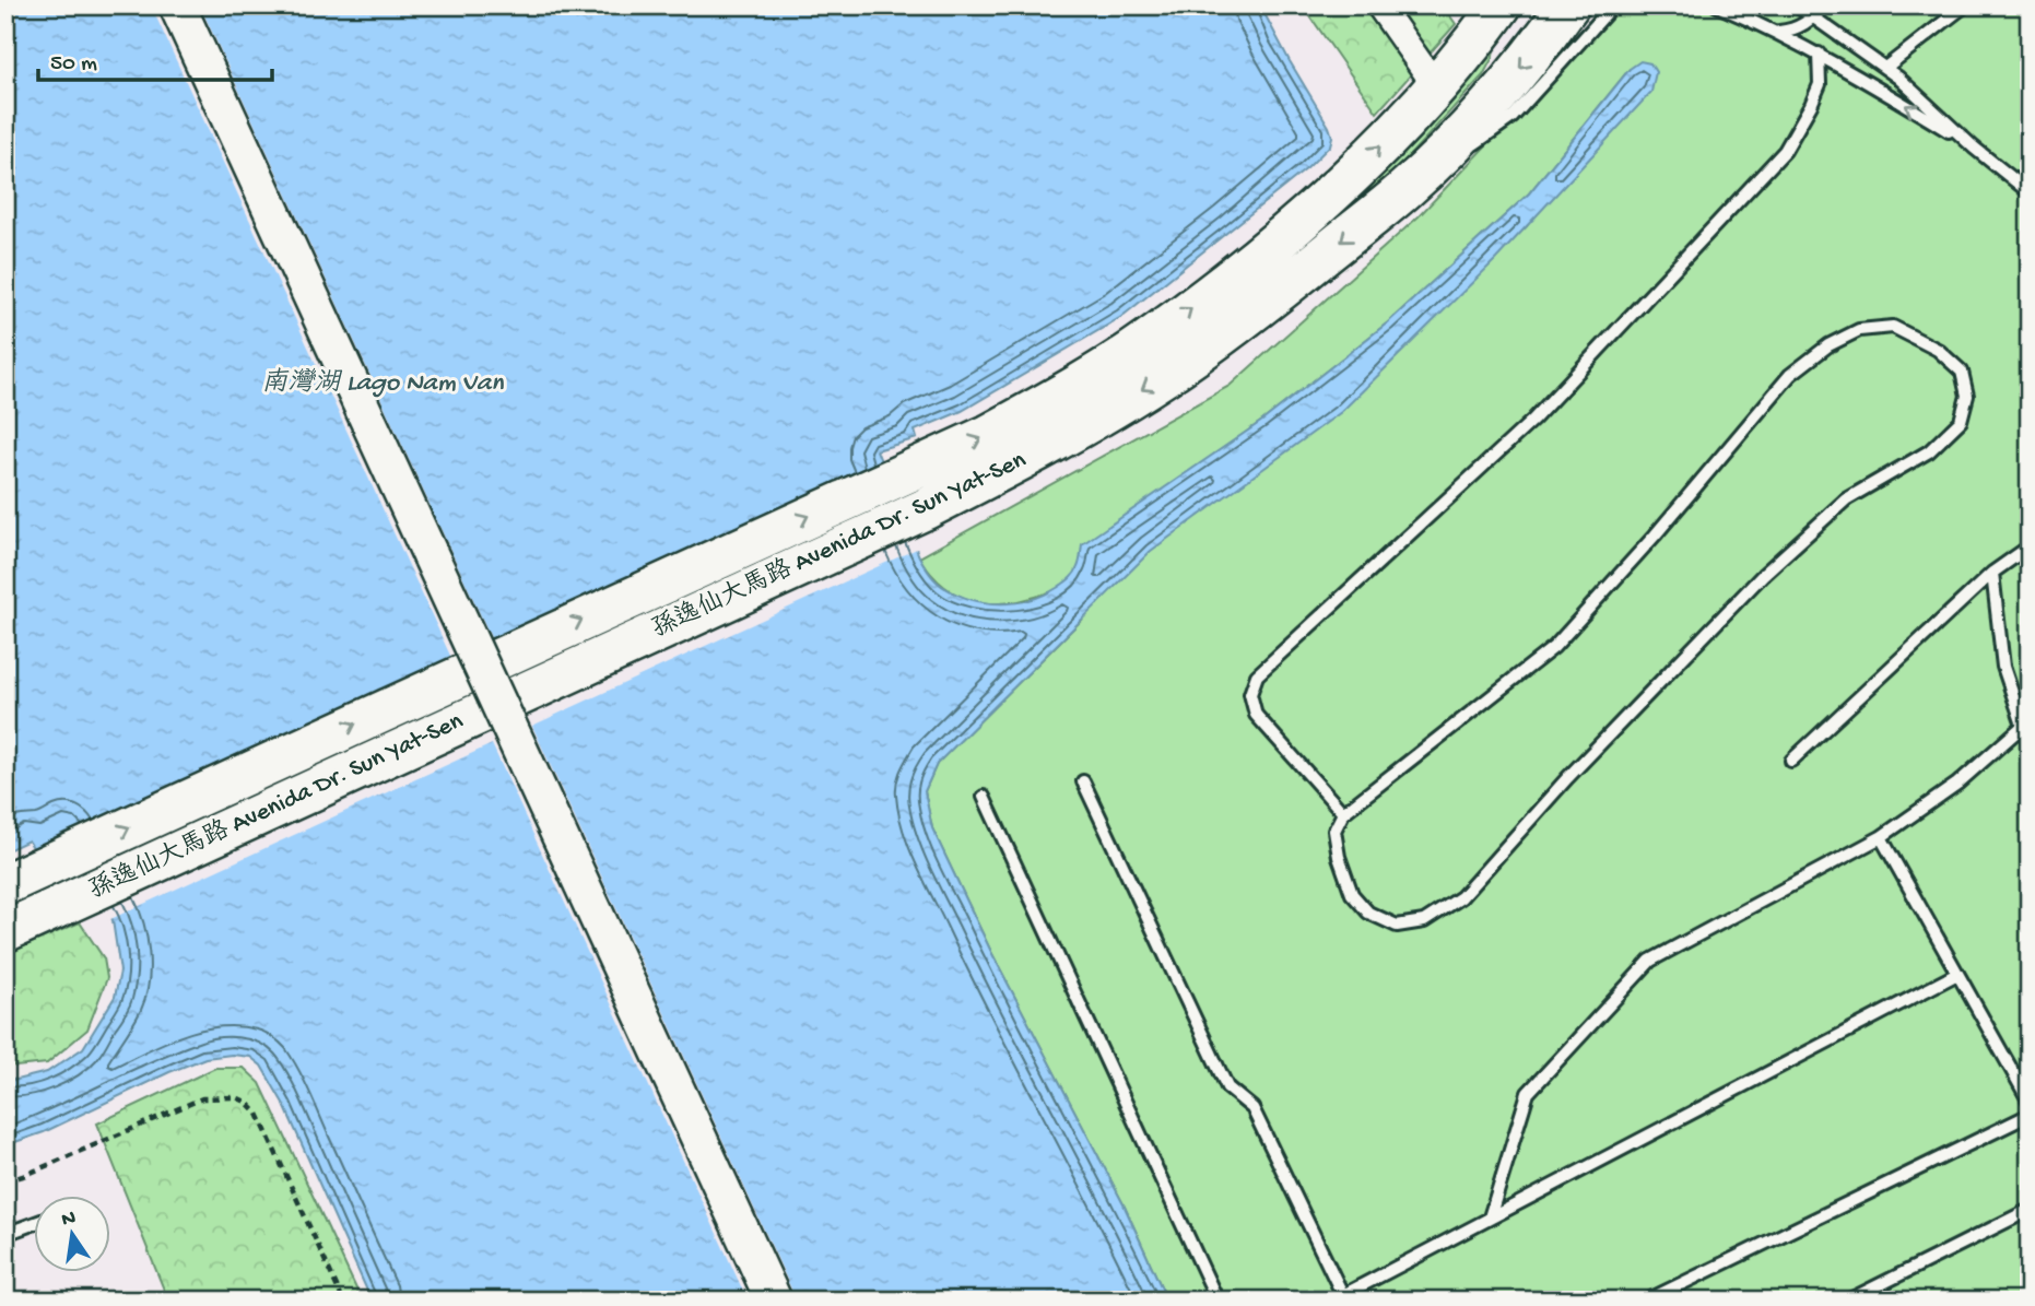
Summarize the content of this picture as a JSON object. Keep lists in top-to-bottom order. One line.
{"streets":{"main road":["孫逸仙大馬路 Avenida Dr. Sun Yat-Sen"]},"water":["南灣湖 Lago Nam Van"],"scale_bar":"50 m","north":"top"}
